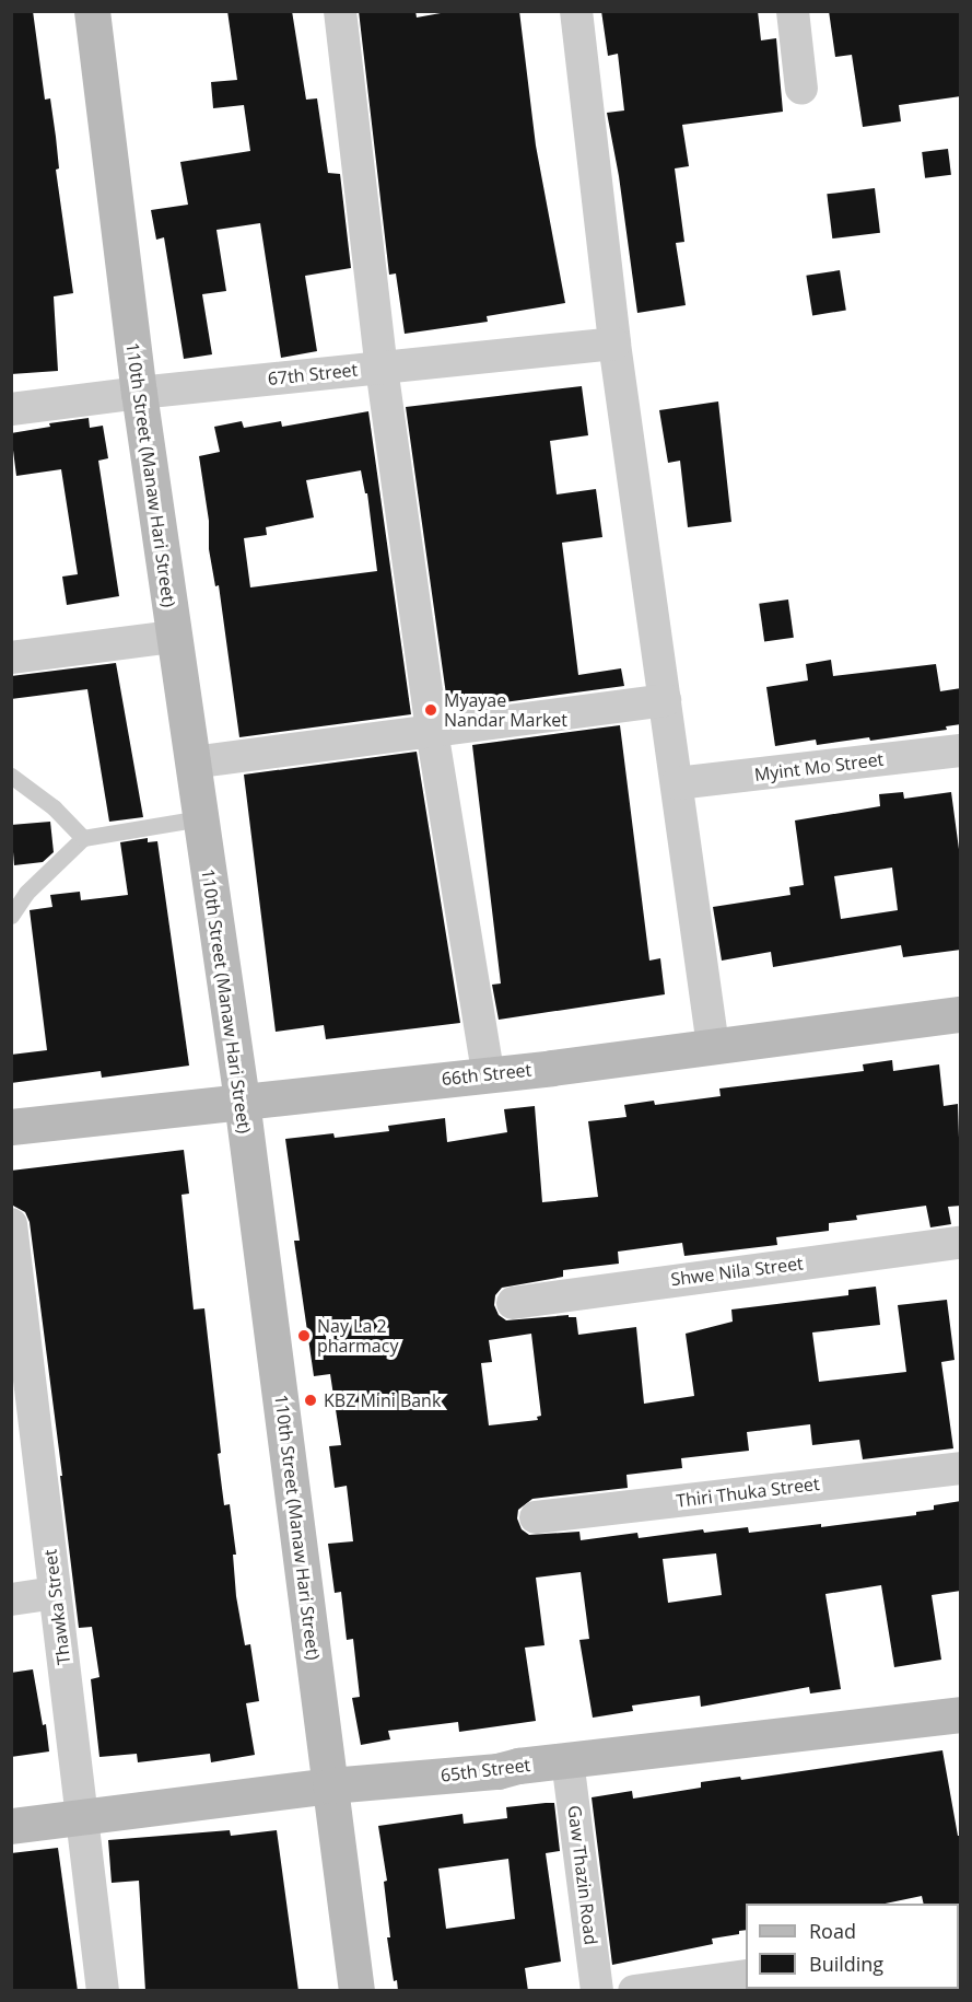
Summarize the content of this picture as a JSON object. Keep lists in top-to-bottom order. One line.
{"streets":{"main road":["110th Street (Manaw Hari Street)","66th Street","65th Street"],"street":["67th Street","Myint Mo Street","Shwe Nila Street","Thiri Thuka Street","Thawka Street","Gaw Thazin Road"]},"crossings":[["67th Street","110th Street (Manaw Hari Street)"],["110th Street (Manaw Hari Street)","66th Street"],["110th Street (Manaw Hari Street)","65th Street"],["Thawka Street","65th Street"],["65th Street","Gaw Thazin Road"]],"places":["Myayae Nandar Market","Nay La 2 pharmacy","KBZ Mini Bank"],"legend":["Road","Building"]}
